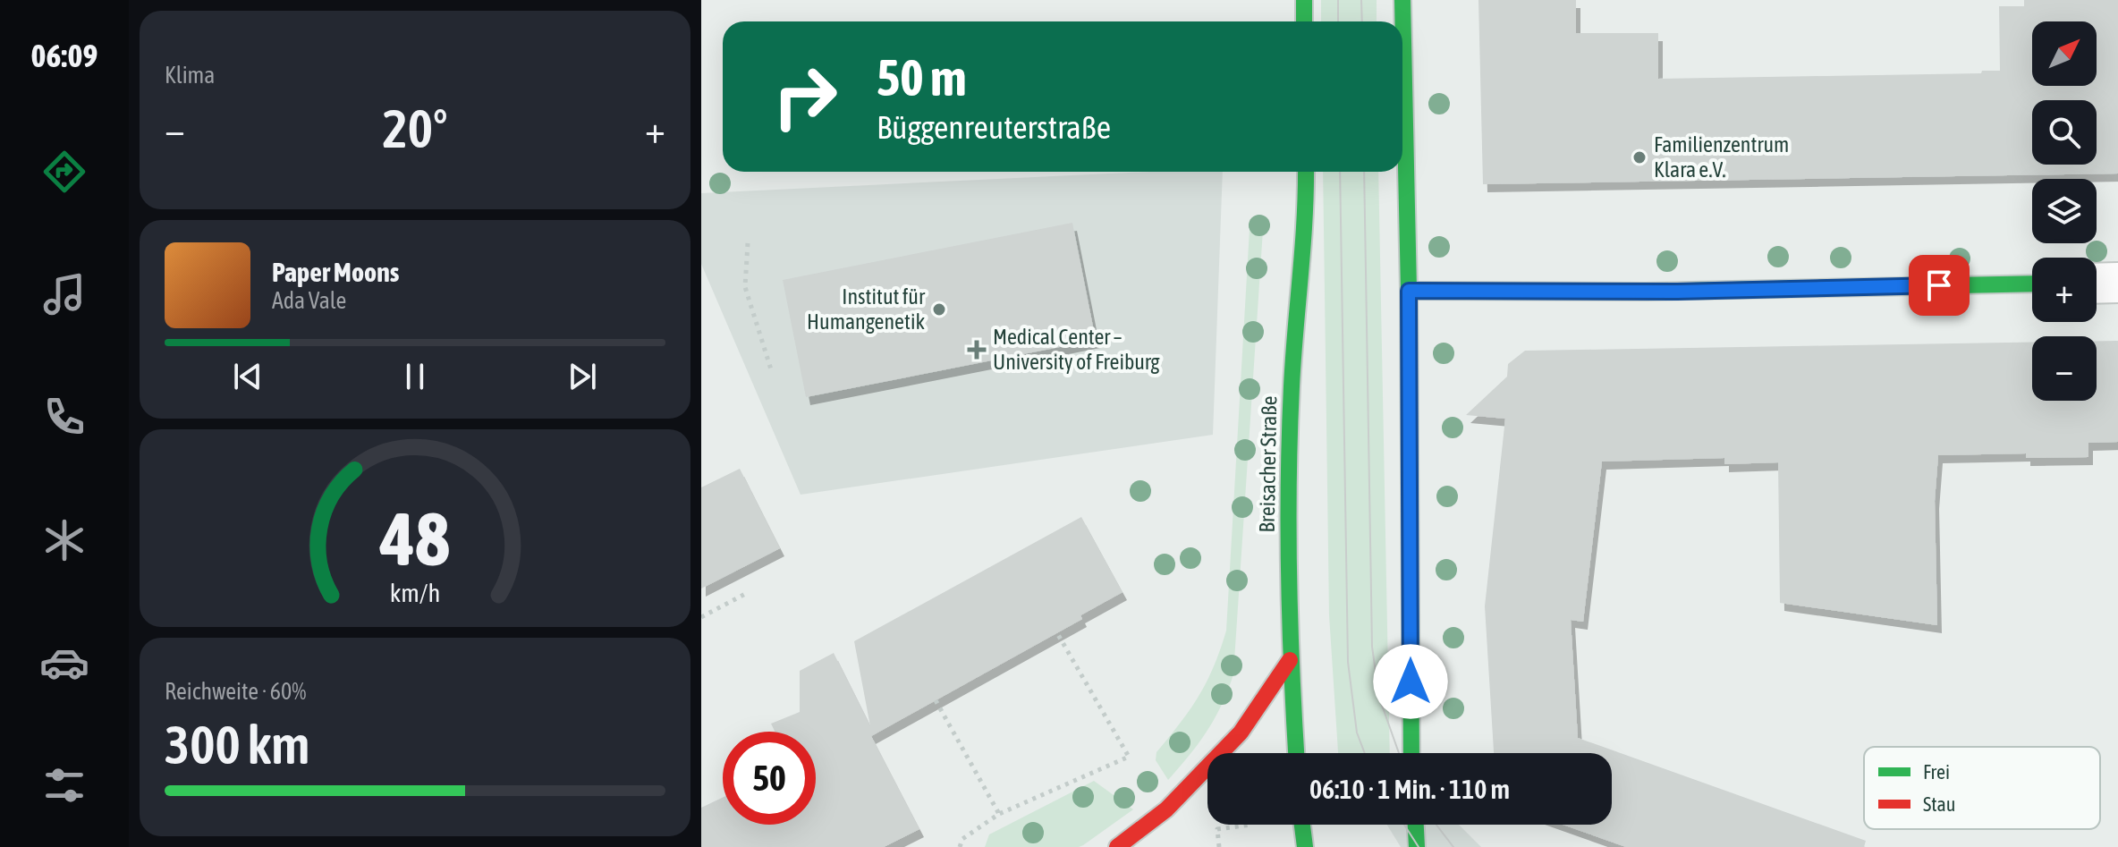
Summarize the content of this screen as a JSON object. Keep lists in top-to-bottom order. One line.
{"streets":{"main road":["Breisacher Straße"]},"places":{"other":["Familienzentrum Klara e.V.","Institut für Humangenetik"],"health":["Medical Center – University of Freiburg"]},"legend":["Frei","Stau"],"north":"top right","page":{"tabs":"06:09","tile":["Klima",["Reichweite · 60%","300 km"]],"map_buttons":["+","−"],"turn":["50 m","Büggenreuterstraße"],"heat":["−","20°","+"],"song":["Paper Moons","Ada Vale"],"limit":"50","trip":"06:10 · 1 Min. · 110 m","gauge":["48","km/h"]}}
